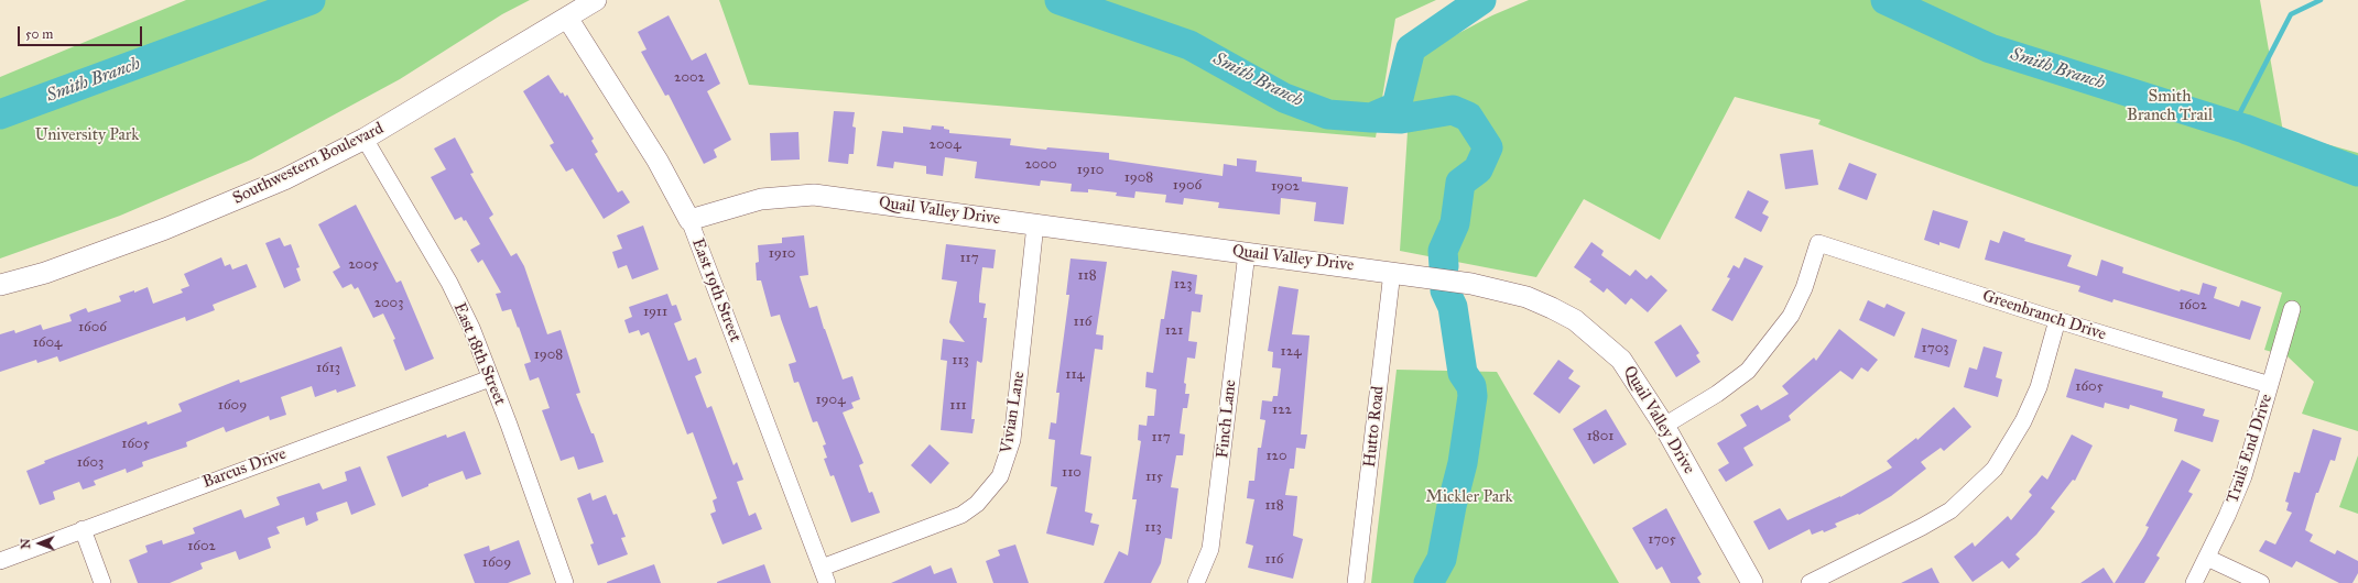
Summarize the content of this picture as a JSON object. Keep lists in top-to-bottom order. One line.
{"streets":{"street":["Southwestern Boulevard","Quail Valley Drive","East 19th Street","Greenbranch Drive","East 18th Street","Vivian Lane","Finch Lane","Hutto Road","Trails End Drive","Barcus Drive"]},"crossings":[["Southwestern Boulevard","East 19th Street"],["Southwestern Boulevard","East 18th Street"],["Quail Valley Drive","East 19th Street"],["Quail Valley Drive","Greenbranch Drive"],["Quail Valley Drive","Vivian Lane"],["Quail Valley Drive","Finch Lane"],["Quail Valley Drive","Hutto Road"],["East 19th Street","Vivian Lane"],["Greenbranch Drive","Trails End Drive"],["East 18th Street","Barcus Drive"]],"water":["Smith Branch"],"parks":["Smith Branch Trail","University Park","Mickler Park"],"house_numbers":["2002","2004","2000","1910","1908","1906","1902","1910","117","2005","118","123","2003","1602","1911","116","1606","121","1604","1703","124","1908","113","1613","114","1605","1904","1609","111","122","1801","117","1605","120","1603","110","115","118","113","1705","1602","116","1609"],"scale_bar":"50 m","north":"left"}
